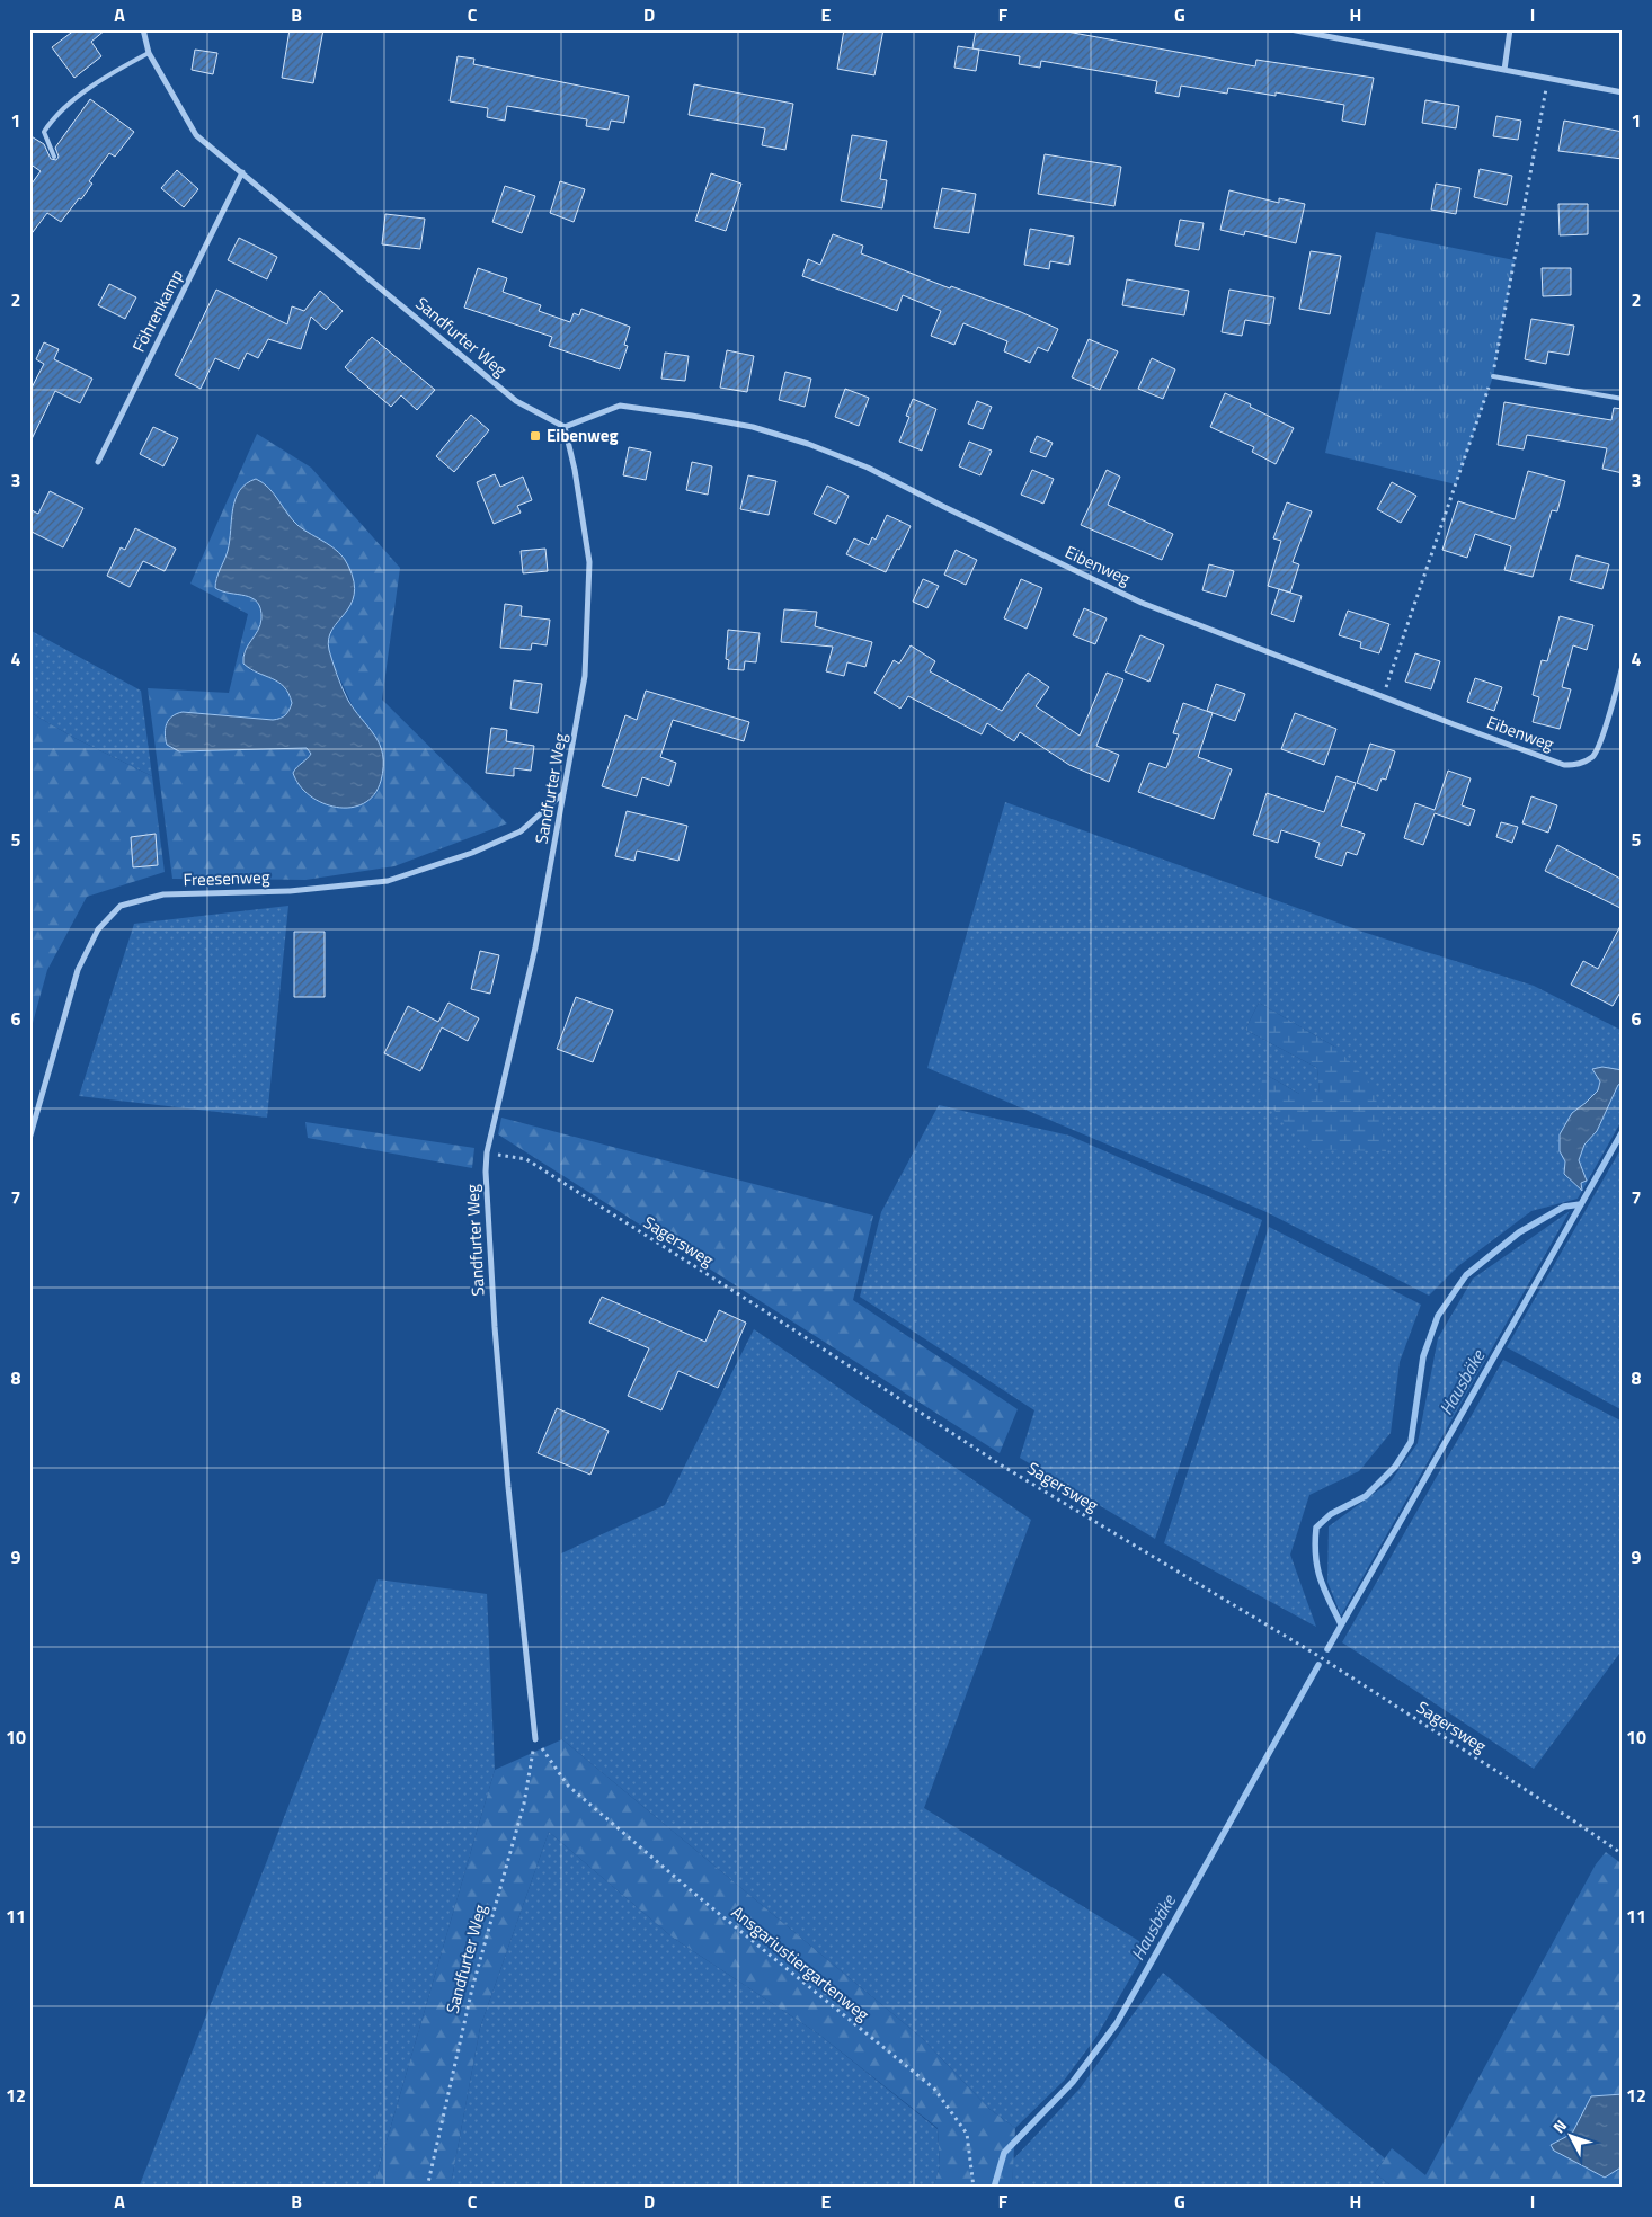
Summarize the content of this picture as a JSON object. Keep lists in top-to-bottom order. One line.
{"streets":{"street":["Föhrenkamp","Sandfurter Weg","Eibenweg","Freesenweg"],"path":["Sagersweg","Ansgariustiergartenweg"]},"crossings":[["Föhrenkamp","Sandfurter Weg"],["Sandfurter Weg","Eibenweg"],["Sandfurter Weg","Freesenweg"],["Sandfurter Weg","Sagersweg"],["Sandfurter Weg","Ansgariustiergartenweg"]],"water":["Hausbäke"],"places":{"transit":["Eibenweg"]},"north":"top left","grid":{"columns":["A","B","C","D","E","F","G","H","I"],"rows":["1","2","3","4","5","6","7","8","9","10","11","12"]}}
